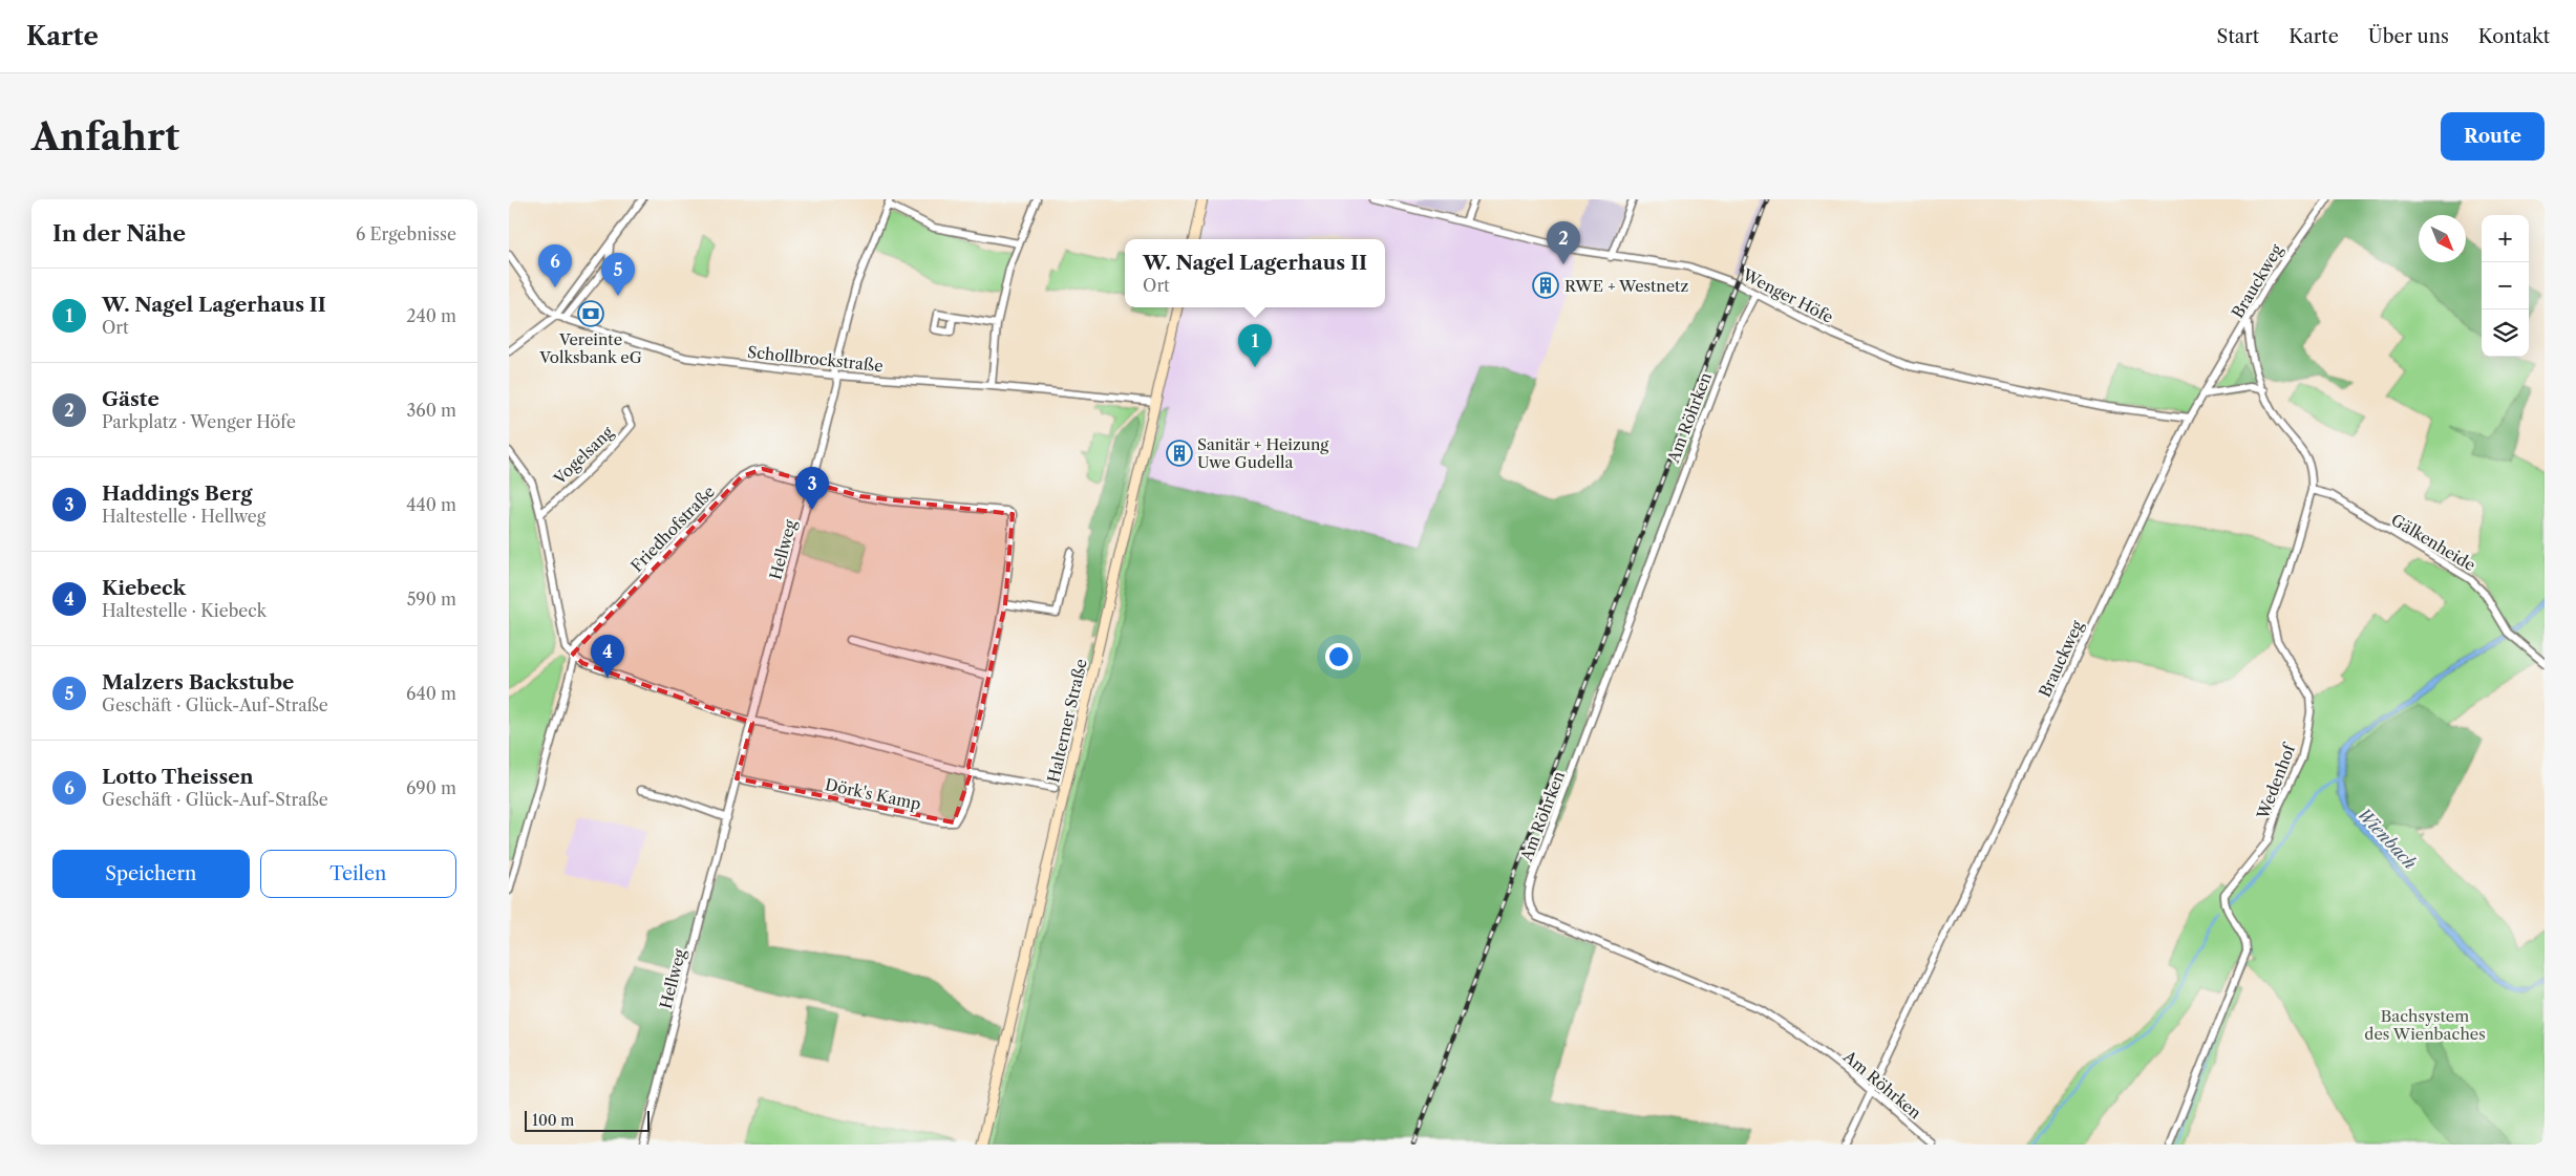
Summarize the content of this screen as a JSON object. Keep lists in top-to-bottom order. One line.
{"streets":{"main road":["Halterner Straße"],"street":["Brauckweg","Wenger Höfe","Schollbrockstraße","Am Röhrken","Vogelsang","Friedhofstraße","Gälkenheide","Hellweg","Wedenhof","Dörk's Kamp"]},"crossings":[["Brauckweg","Wenger Höfe"],["Brauckweg","Am Röhrken"],["Brauckweg","Wedenhof"],["Wenger Höfe","Am Röhrken"],["Schollbrockstraße","Hellweg"],["Schollbrockstraße","Halterner Straße"],["Friedhofstraße","Hellweg"],["Gälkenheide","Wedenhof"],["Hellweg","Dörk's Kamp"]],"water":["Wienbach"],"parks":["Bachsystem des Wienbaches"],"places":{"building":["RWE + Westnetz","Sanitär + Heizung Uwe Gudella"],"bank":["Vereinte Volksbank eG"]},"scale_bar":"100 m","north":"bottom right","page":{"header":"Karte","nav":["Start","Karte","Über uns","Kontakt"],"buttons":["Route",["Speichern","Teilen"]],"title":"Anfahrt","heading":["In der Nähe","6 Ergebnisse"],"map_buttons":["+","−"],"pins":["2","6","5","1","3","4"],"popup":["W. Nagel Lagerhaus II","Ort"],"list":[{"mark":"1","name":"W. Nagel Lagerhaus II","note":"Ort","value":"240 m"},{"mark":"2","name":"Gäste","note":"Parkplatz · Wenger Höfe","value":"360 m"},{"mark":"3","name":"Haddings Berg","note":"Haltestelle · Hellweg","value":"440 m"},{"mark":"4","name":"Kiebeck","note":"Haltestelle · Kiebeck","value":"590 m"},{"mark":"5","name":"Malzers Backstube","note":"Geschäft · Glück-Auf-Straße","value":"640 m"},{"mark":"6","name":"Lotto Theissen","note":"Geschäft · Glück-Auf-Straße","value":"690 m"}],"scale":"100 m"}}
